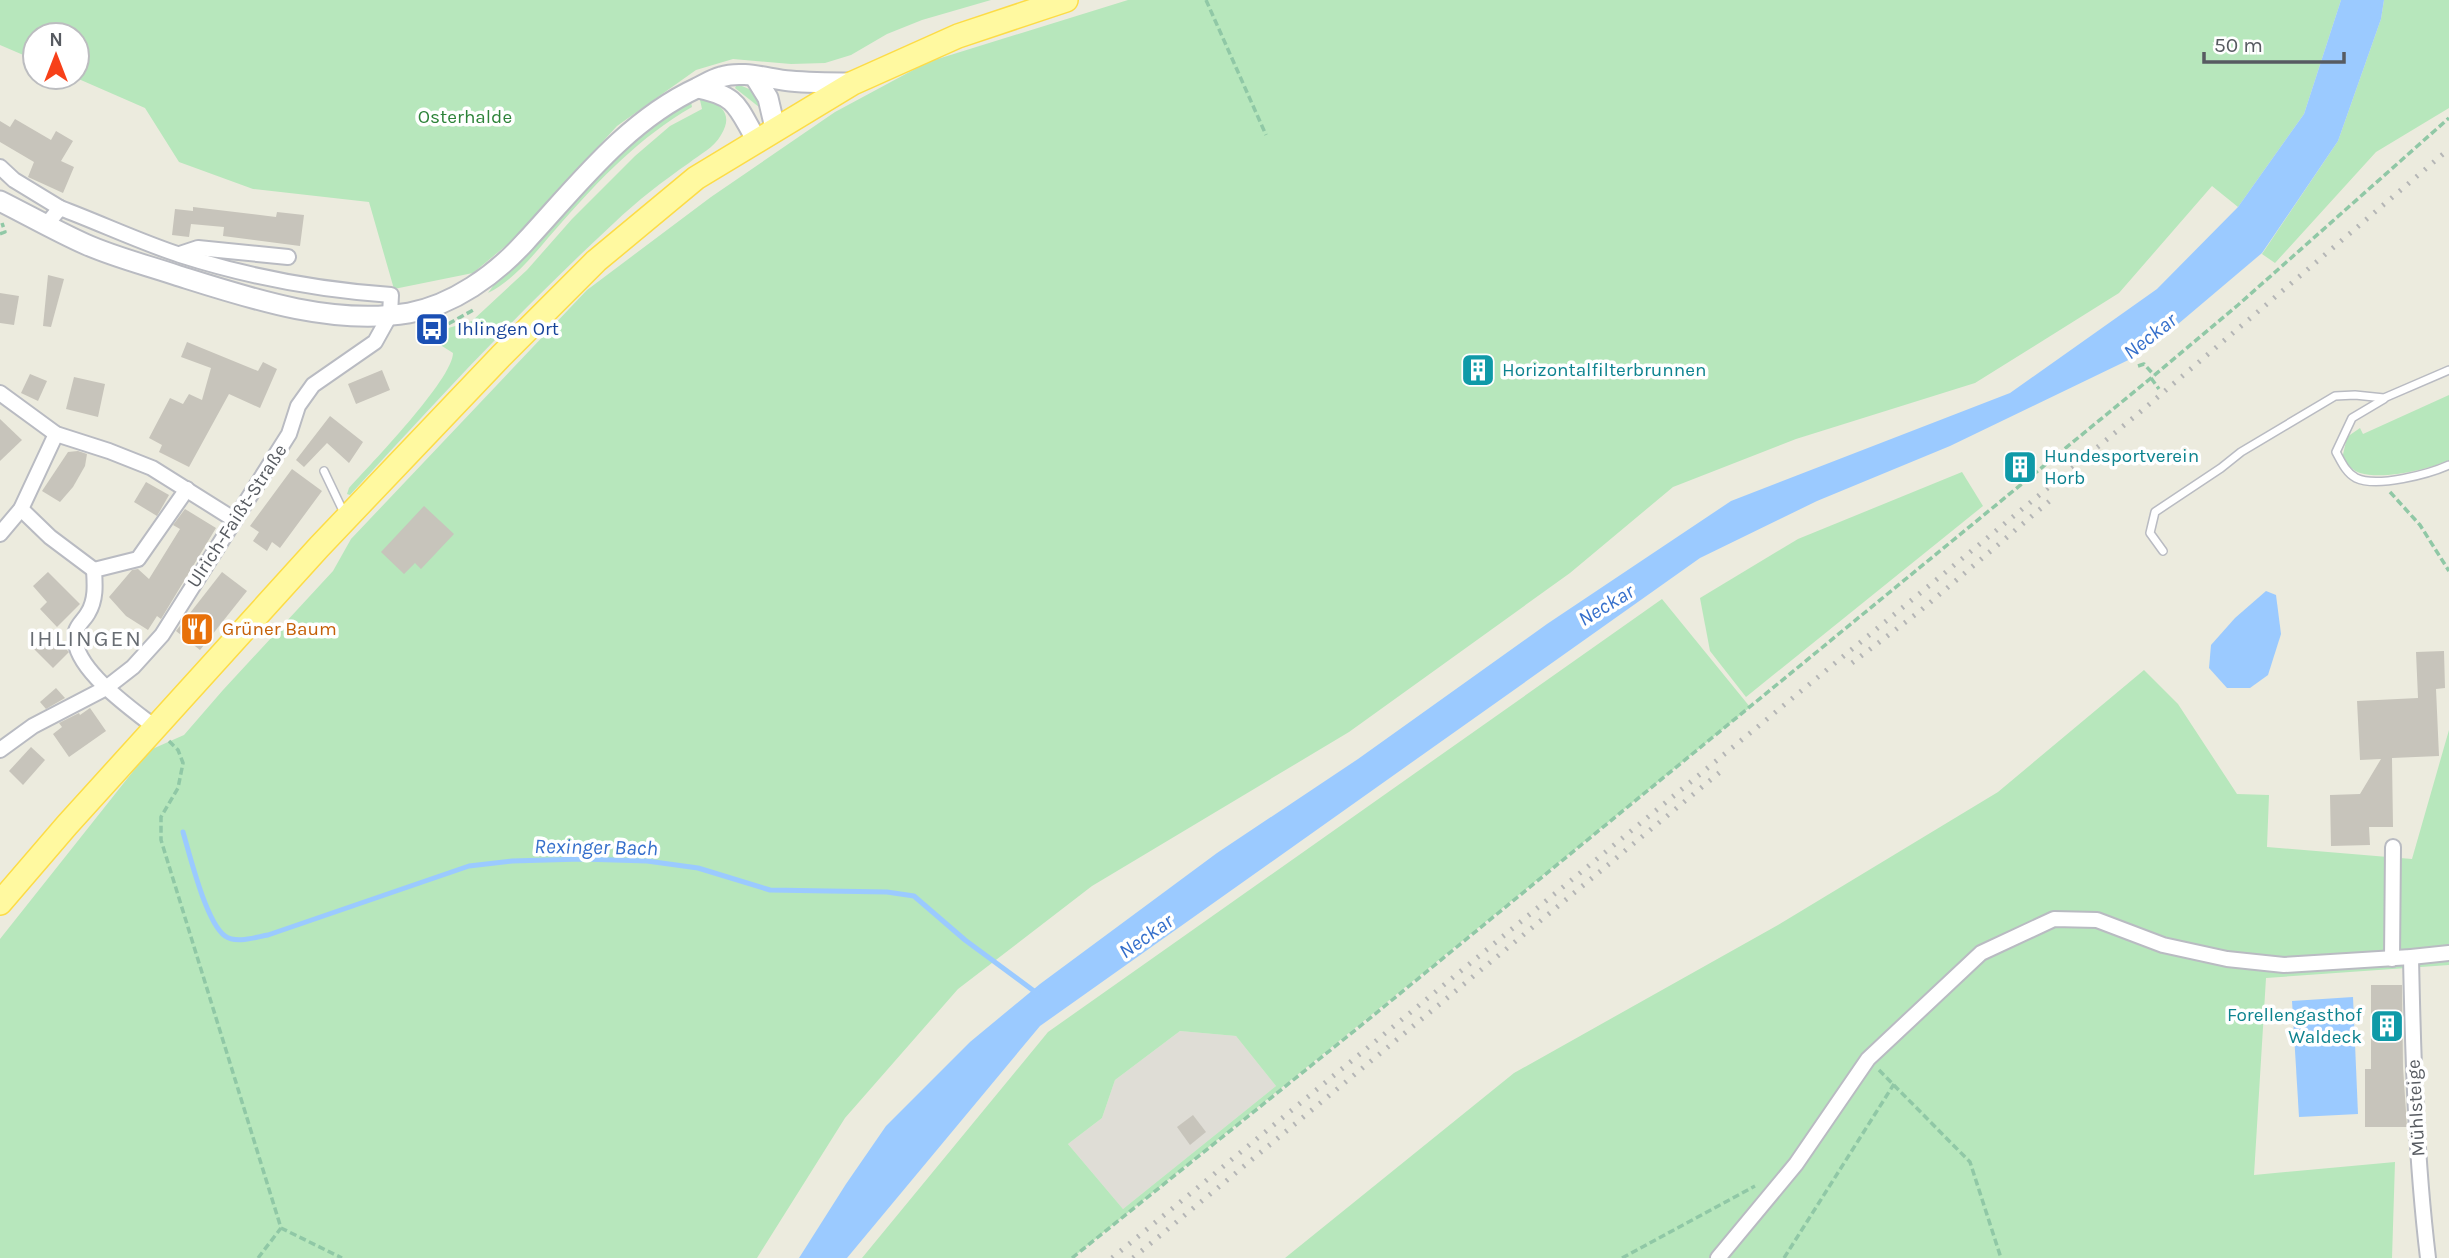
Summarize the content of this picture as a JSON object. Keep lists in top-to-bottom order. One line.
{"streets":{"street":["Ulrich-Faißt-Straße","Mühlsteige"]},"districts":["IHLINGEN"],"water":["Neckar","Rexinger Bach"],"parks":["Osterhalde"],"places":{"bus stop":["Ihlingen Ort"],"building":["Horizontalfilterbrunnen","Hundesportverein Horb","Forellengasthof Waldeck"],"restaurant":["Grüner Baum"]},"scale_bar":"50 m","north":"top"}
